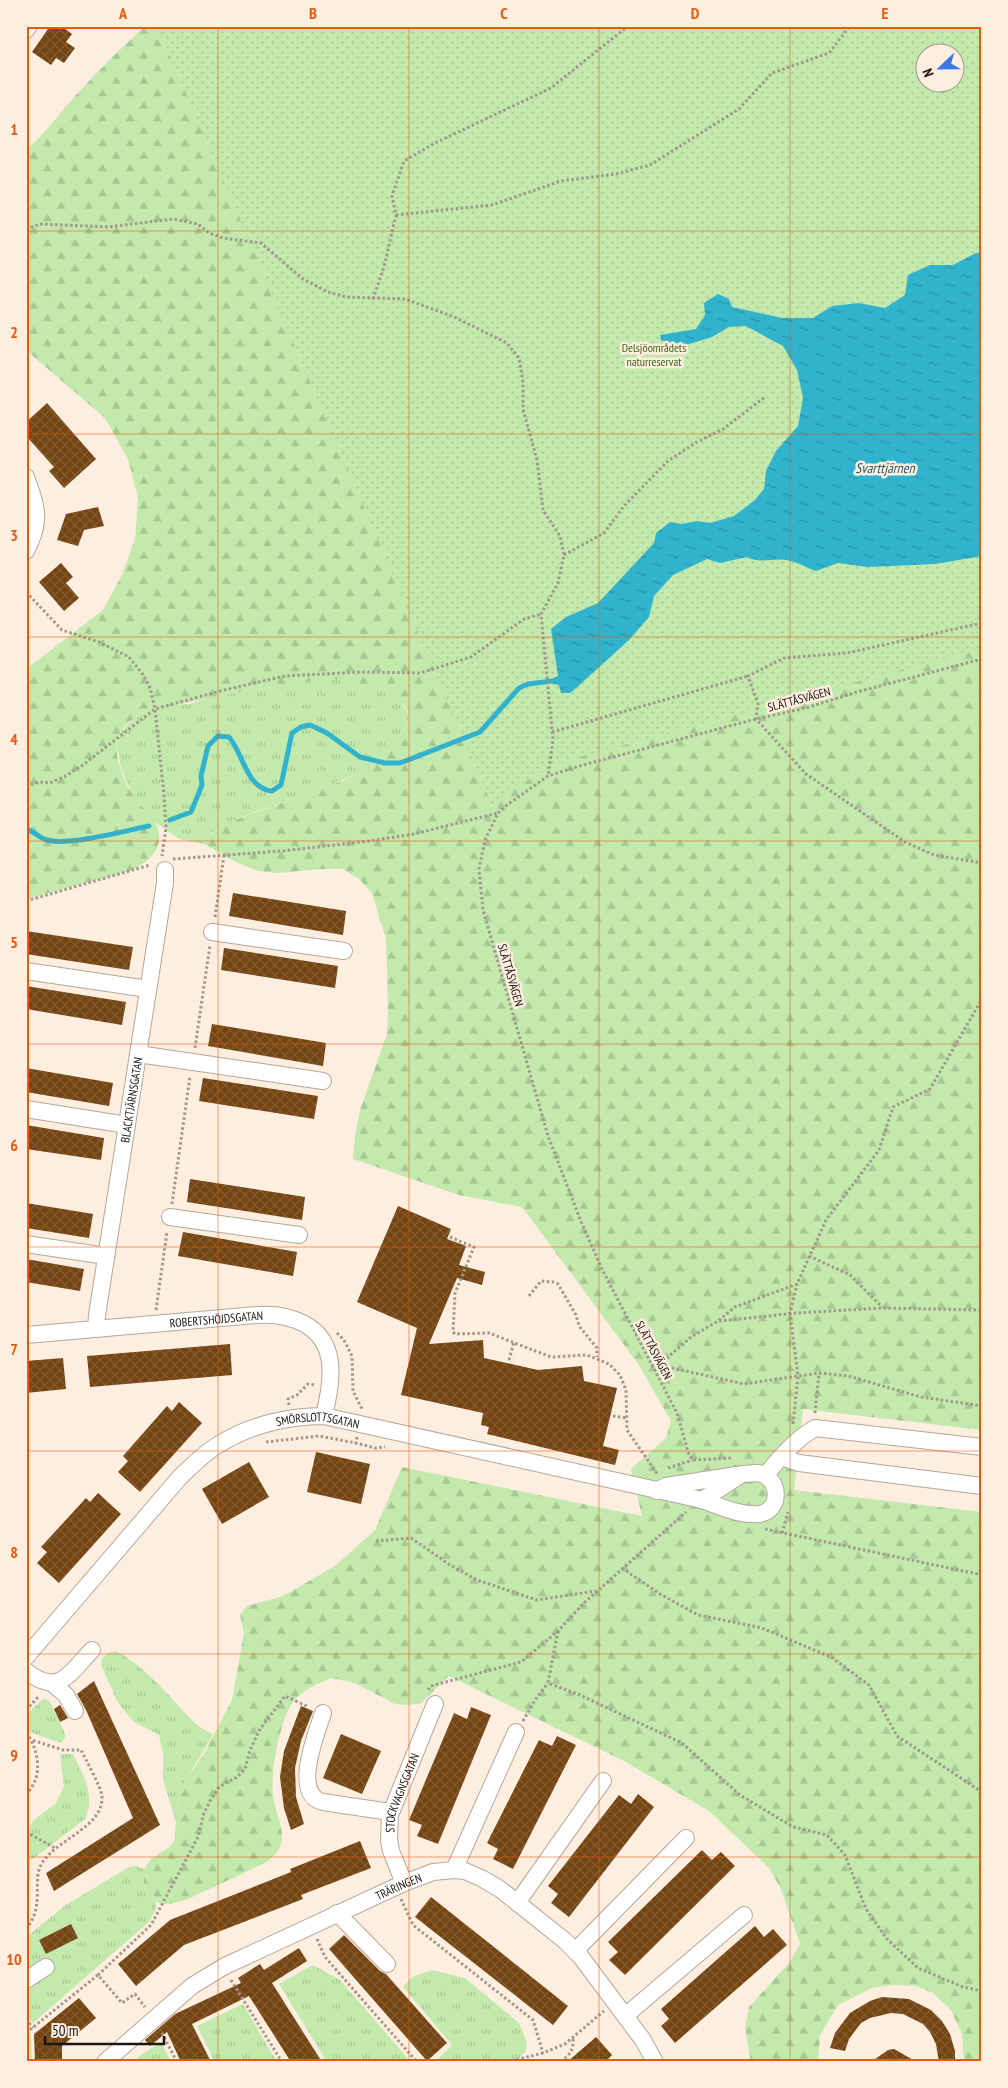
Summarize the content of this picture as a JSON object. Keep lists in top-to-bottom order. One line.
{"streets":{"street":["BLACKTJÄRNSGATAN","ROBERTSHÖJDSGATAN","SMÖRSLOTTSGATAN","STOCKVAGNSGATAN","TRÄRINGEN"],"path":["SLÄTTÅSVÄGEN"]},"crossings":[["BLACKTJÄRNSGATAN","ROBERTSHÖJDSGATAN"],["ROBERTSHÖJDSGATAN","SMÖRSLOTTSGATAN"],["STOCKVAGNSGATAN","TRÄRINGEN"]],"water":["Svarttjärnen"],"parks":["Delsjöområdets naturreservat"],"scale_bar":"50 m","north":"left","grid":{"columns":["A","B","C","D","E"],"rows":["1","2","3","4","5","6","7","8","9","10"]}}
